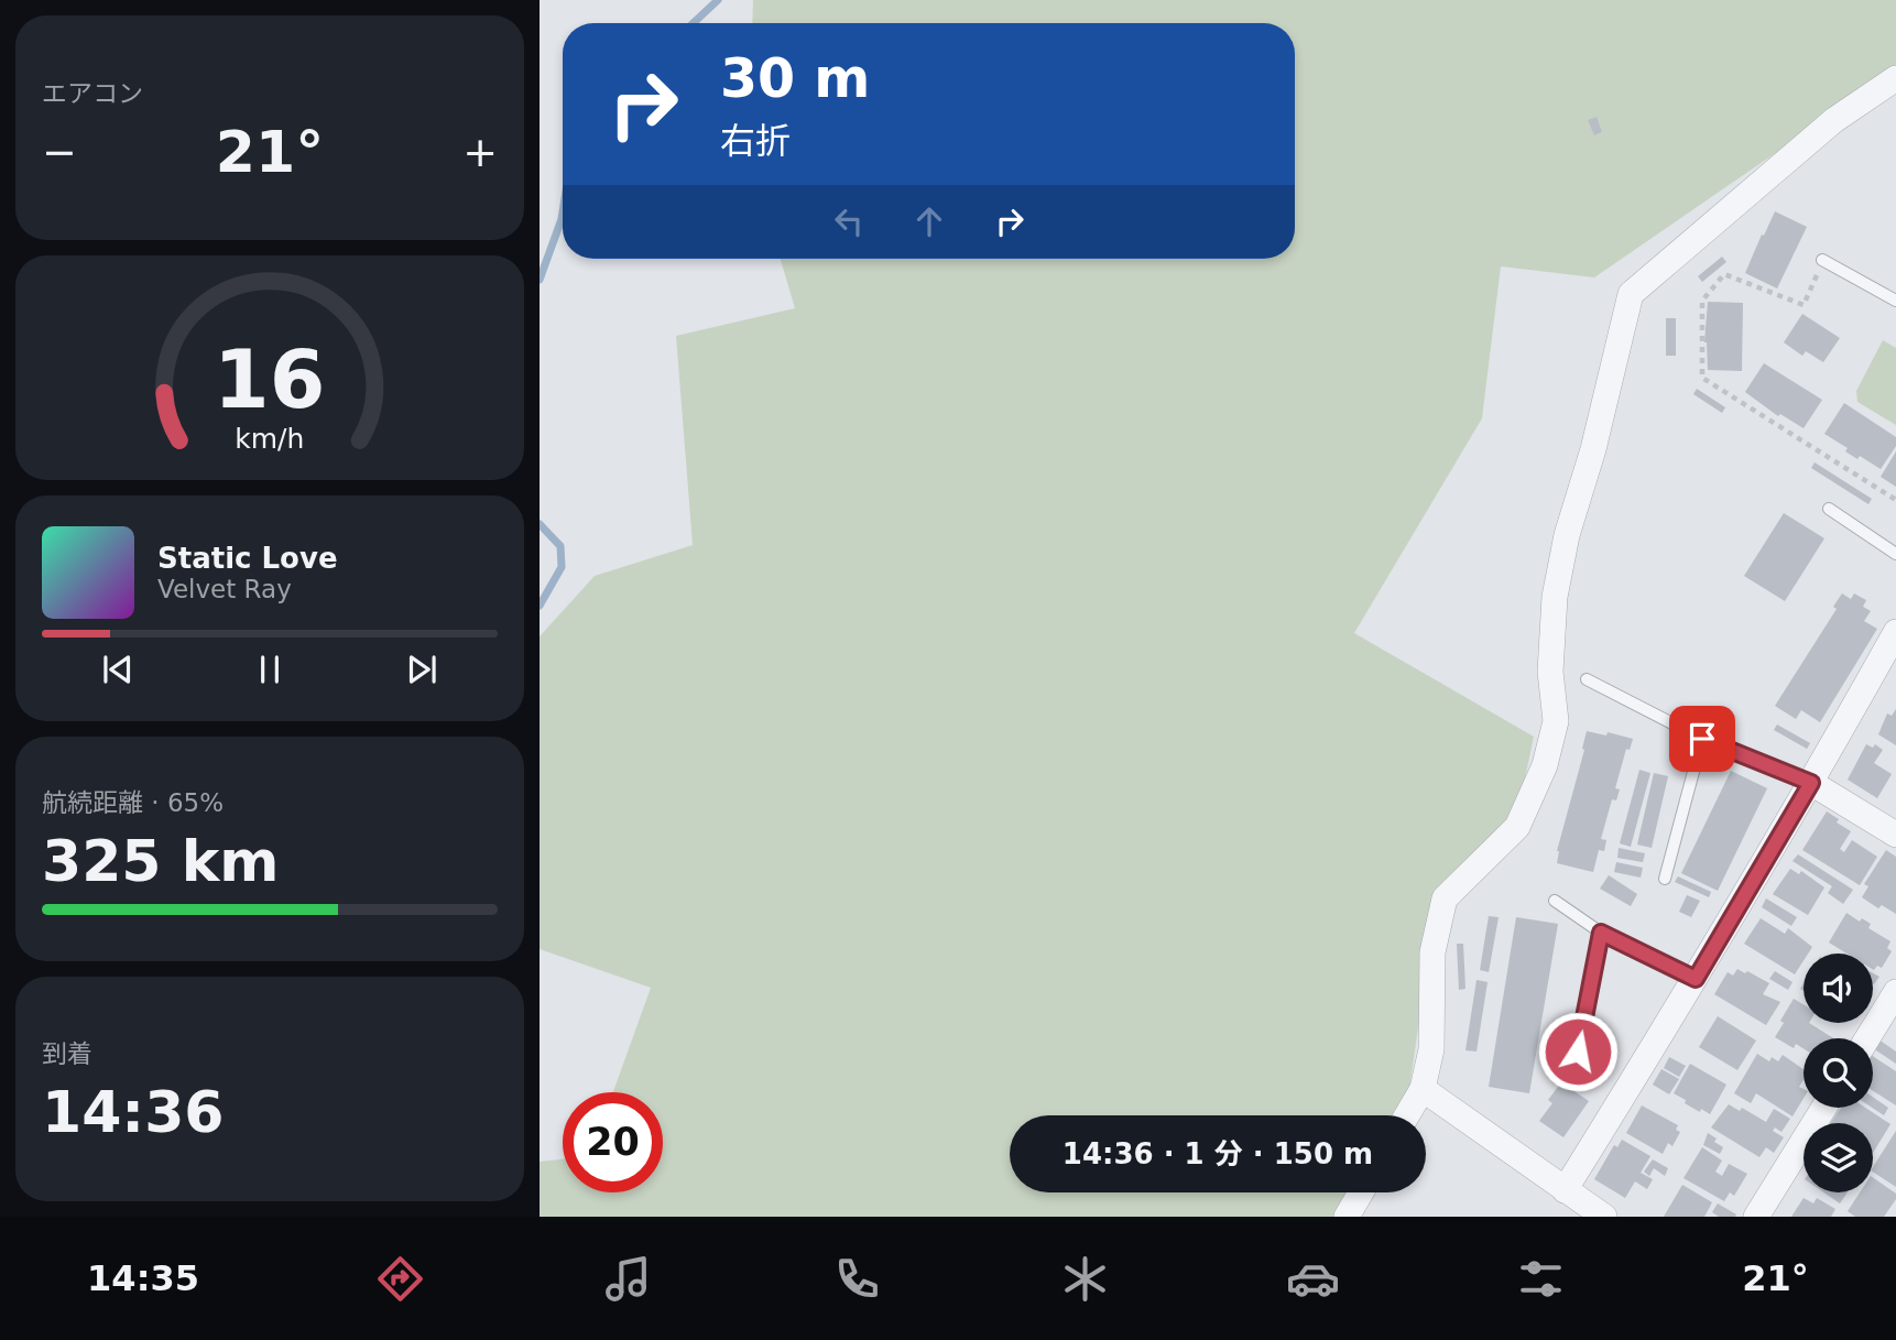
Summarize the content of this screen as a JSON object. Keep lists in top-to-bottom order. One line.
{"page":{"tile":["エアコン",["航続距離 · 65%","325 km"],["到着","14:36"]],"turn":["30 m","右折"],"heat":["−","21°","+"],"song":["Static Love","Velvet Ray"],"limit":"20","trip":"14:36 · 1 分 · 150 m","tabs":["14:35","21°"],"gauge":["16","km/h"]}}
